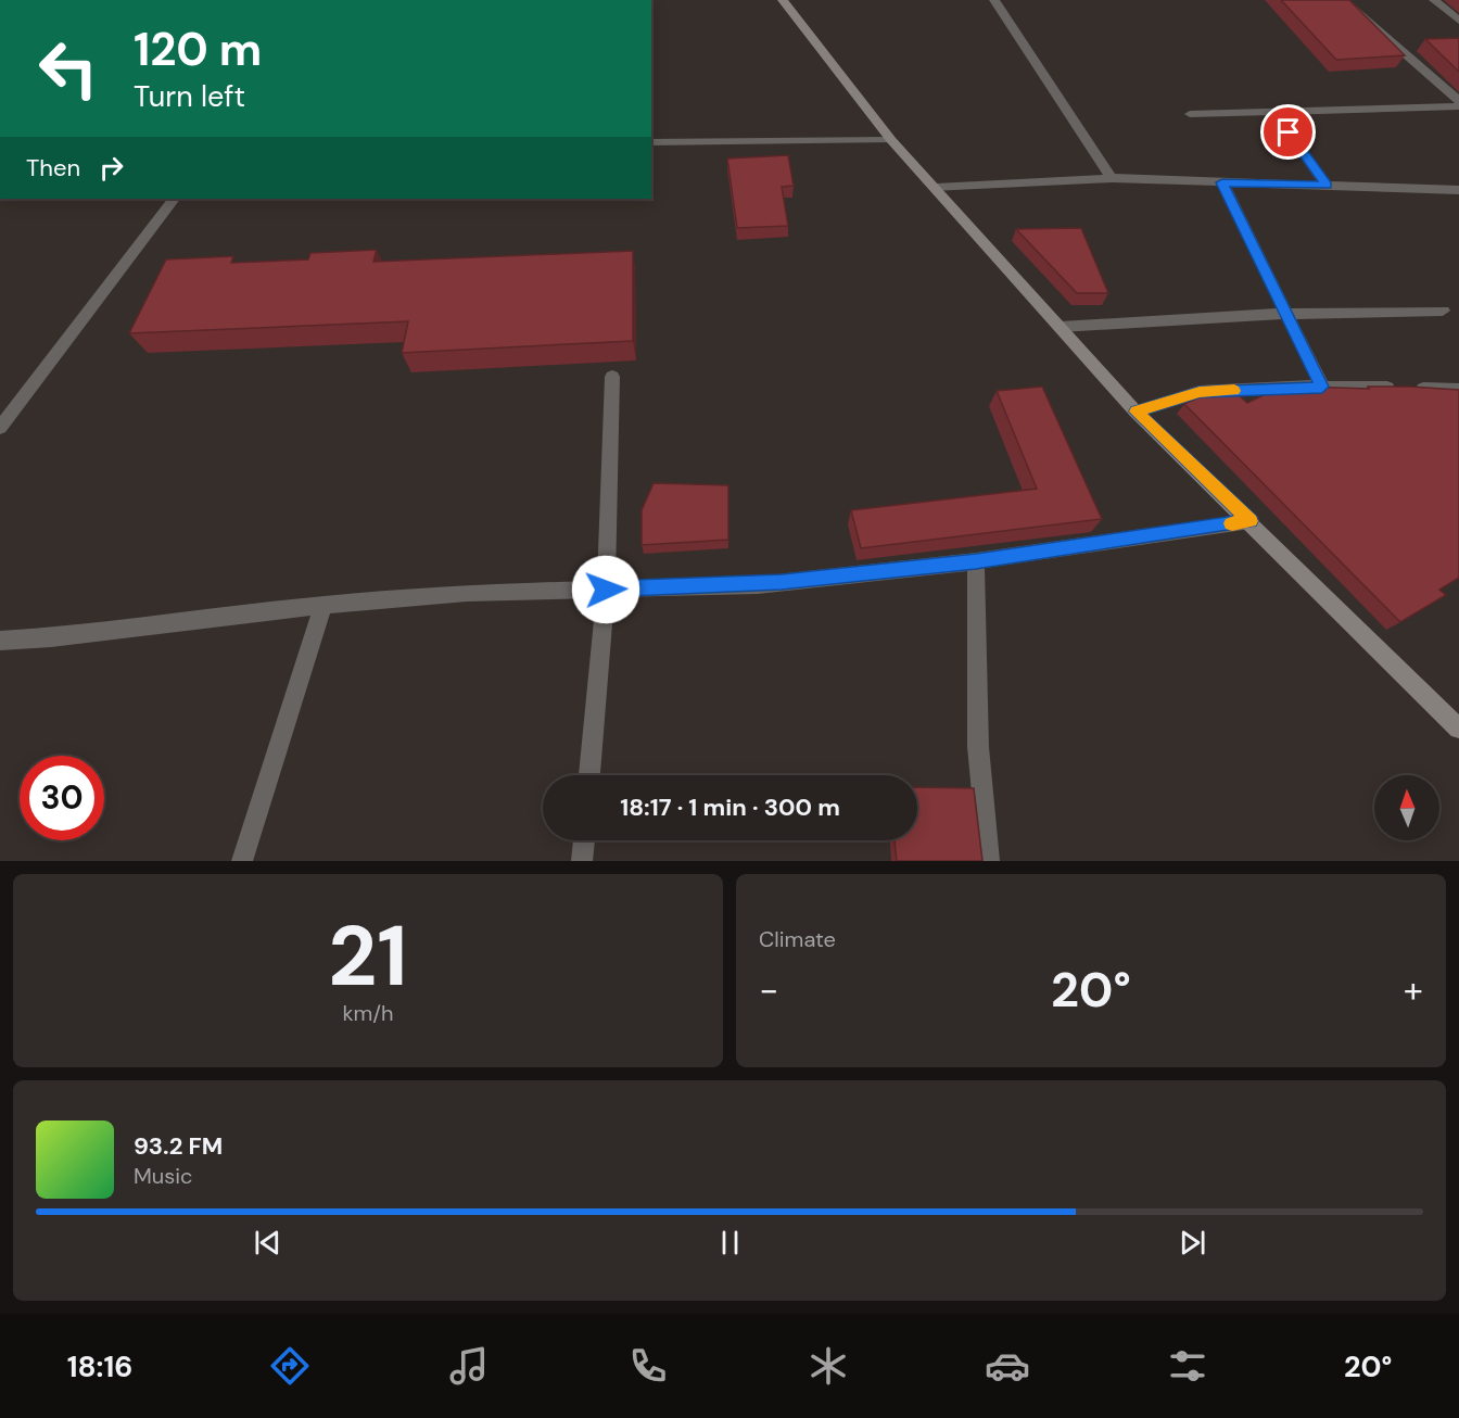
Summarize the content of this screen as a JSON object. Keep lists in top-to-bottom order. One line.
{"north":"top","page":{"turn":["120 m","Turn left"],"then":"Then","limit":"30","trip":"18:17 · 1 min · 300 m","tile":[["21","km/h"],"Climate"],"heat":["−","20°","+"],"song":["93.2 FM","Music"],"tabs":["18:16","20°"]}}
